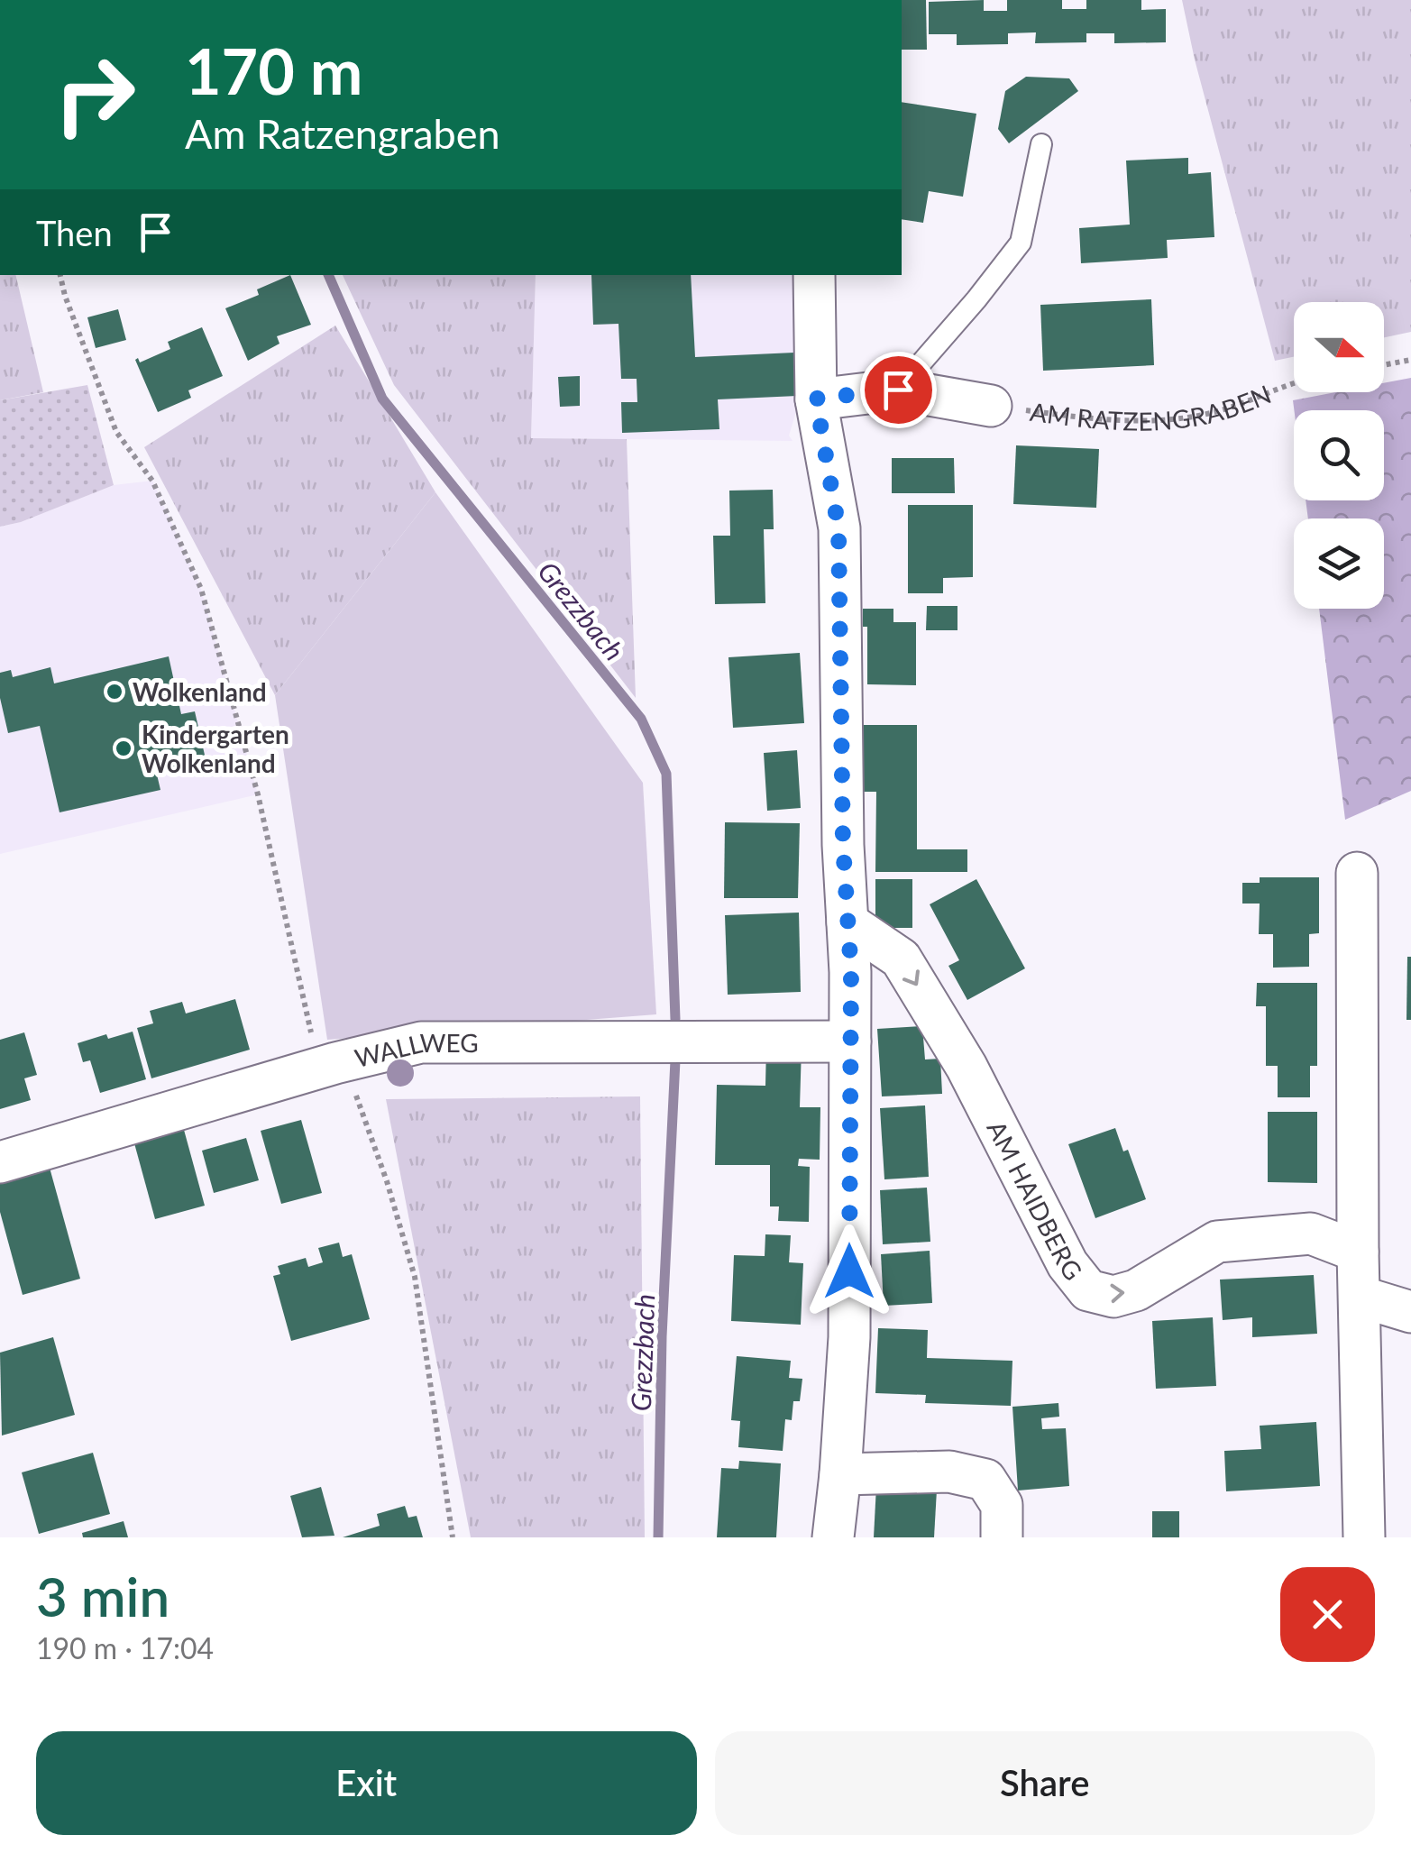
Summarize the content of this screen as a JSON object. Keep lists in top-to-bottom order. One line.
{"streets":{"street":["AM RATZENGRABEN","WALLWEG","AM HAIDBERG"]},"one_way":["AM HAIDBERG"],"water":["Grezzbach"],"places":["Wolkenland","Kindergarten Wolkenland"],"north":"right","page":{"turn":["170 m","Am Ratzengraben"],"then":"Then","heading":["3 min","190 m · 17:04"],"buttons":["Exit","Share"]}}
